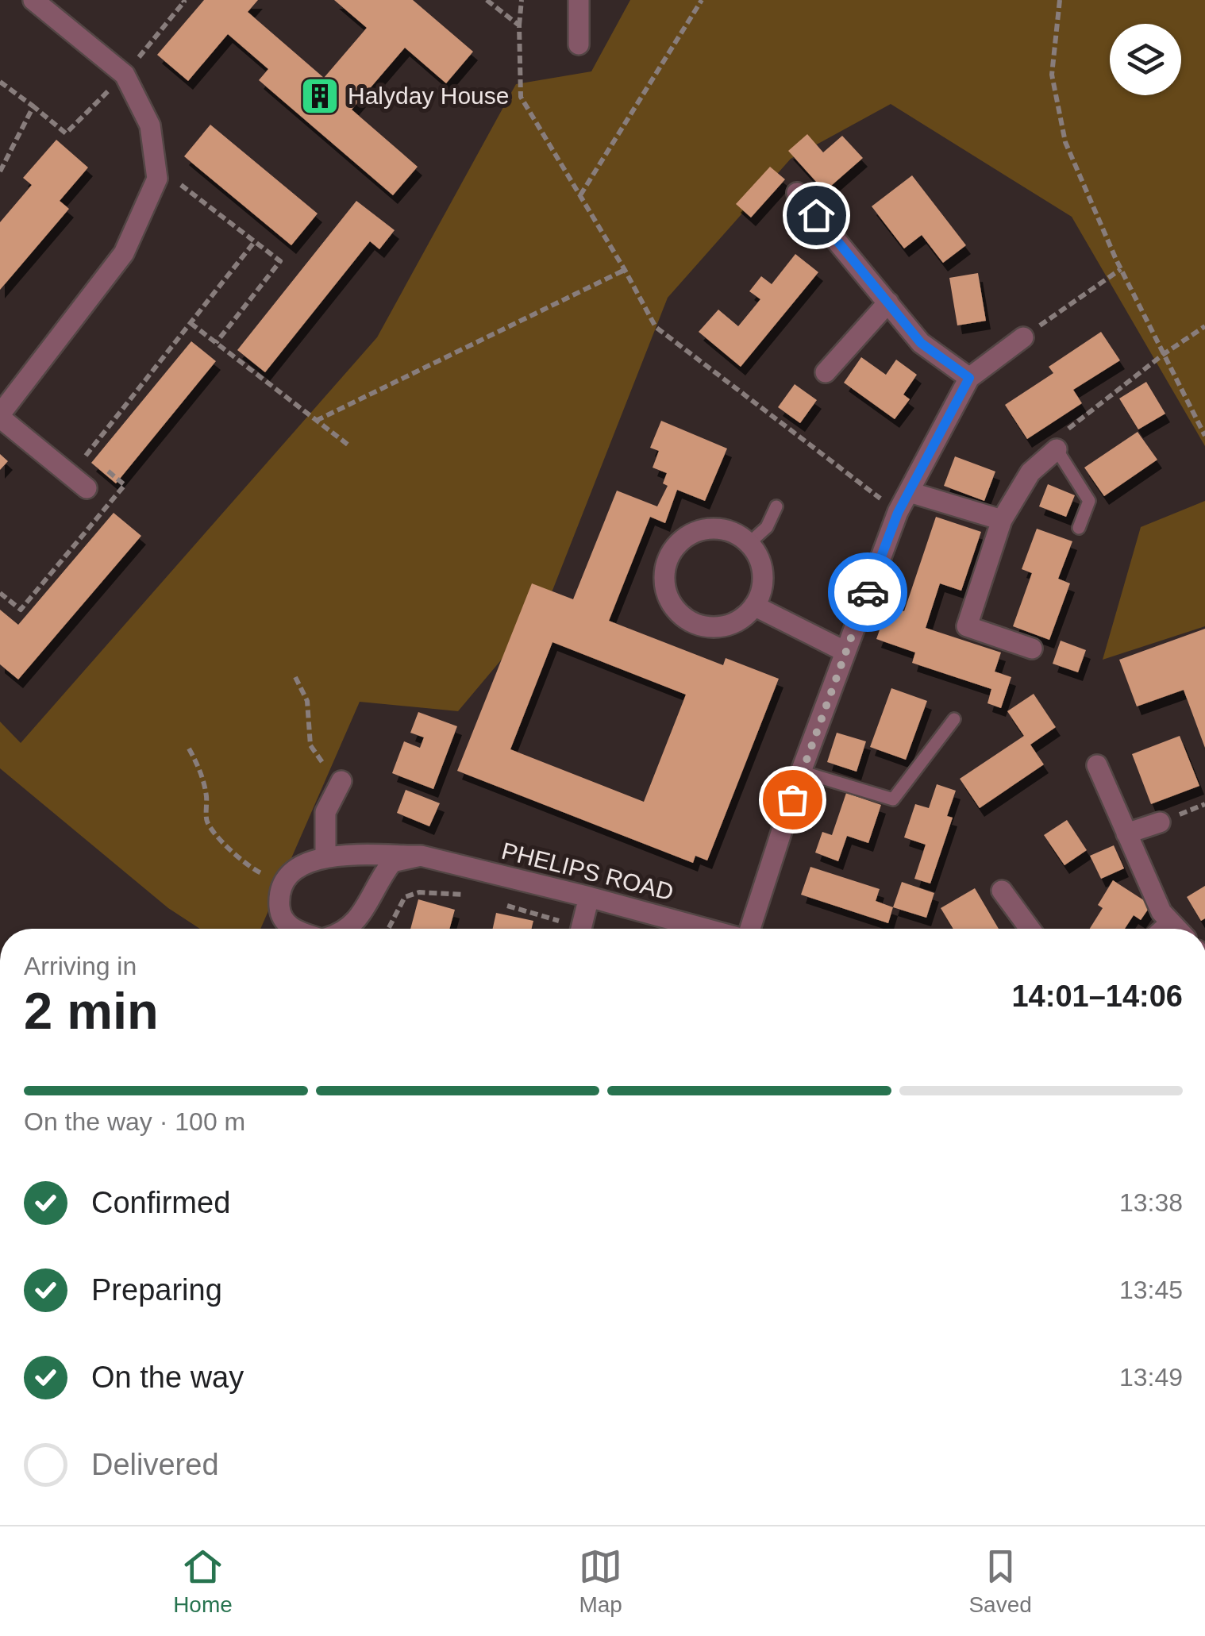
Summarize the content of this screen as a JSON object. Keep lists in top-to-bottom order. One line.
{"streets":{"street":["PHELIPS ROAD"]},"places":{"building":["Halyday House"]},"page":{"heading":["2 min","Arriving in","14:01–14:06"],"bar":"On the way · 100 m","list":[["Confirmed","13:38"],["Preparing","13:45"],["On the way","13:49"],"Delivered"],"tabs":["Home","Map","Saved"]}}
